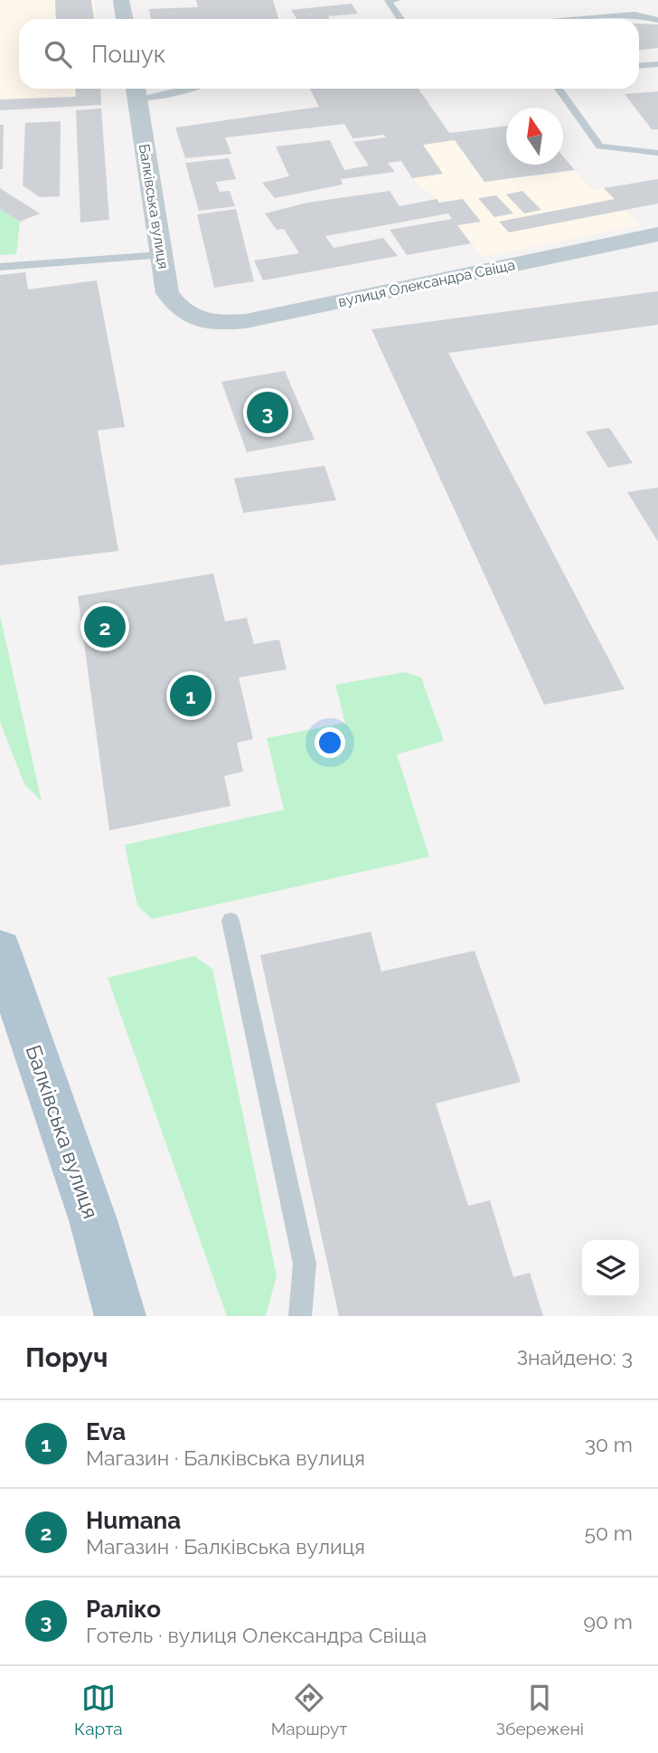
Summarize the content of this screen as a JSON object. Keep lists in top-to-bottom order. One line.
{"streets":{"main road":["Балківська вулиця"],"street":["вулиця Олександра Свіща"]},"crossings":[["Балківська вулиця","вулиця Олександра Свіща"]],"north":"top","page":{"search":"Пошук","pins":["3","2","1"],"heading":["Поруч","Знайдено: 3"],"list":[{"mark":"1","name":"Eva","note":"Магазин · Балківська вулиця","value":"30 m"},{"mark":"2","name":"Humana","note":"Магазин · Балківська вулиця","value":"50 m"},{"mark":"3","name":"Раліко","note":"Готель · вулиця Олександра Свіща","value":"90 m"}],"nav":["Карта","Маршрут","Збережені"]}}
